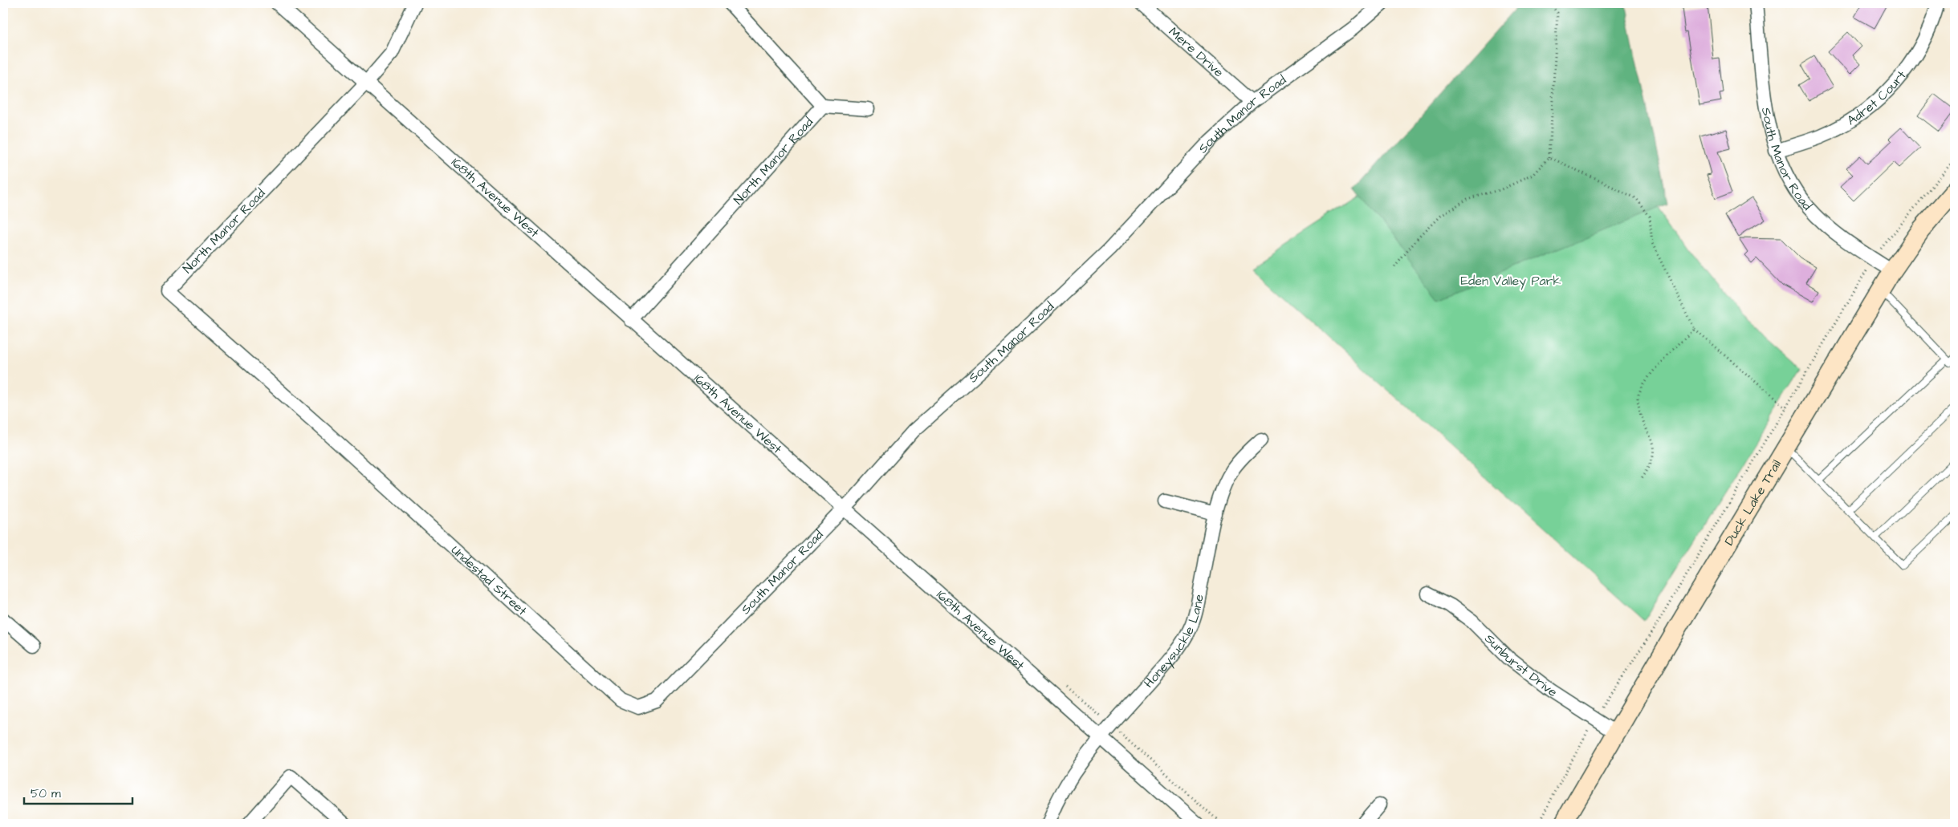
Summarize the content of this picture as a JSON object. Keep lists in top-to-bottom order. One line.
{"streets":{"street":["Mere Drive","Adret Court","South Manor Road","North Manor Road","168th Avenue West","Duck Lake Trail","Undestad Street","Honeysuckle Lane","Sunburst Drive"]},"crossings":[["Mere Drive","South Manor Road"],["Adret Court","South Manor Road"],["South Manor Road","168th Avenue West"],["South Manor Road","Duck Lake Trail"],["South Manor Road","Undestad Street"],["North Manor Road","168th Avenue West"],["North Manor Road","Undestad Street"],["168th Avenue West","Honeysuckle Lane"],["Duck Lake Trail","Sunburst Drive"]],"parks":["Eden Valley Park"],"scale_bar":"50 m"}
